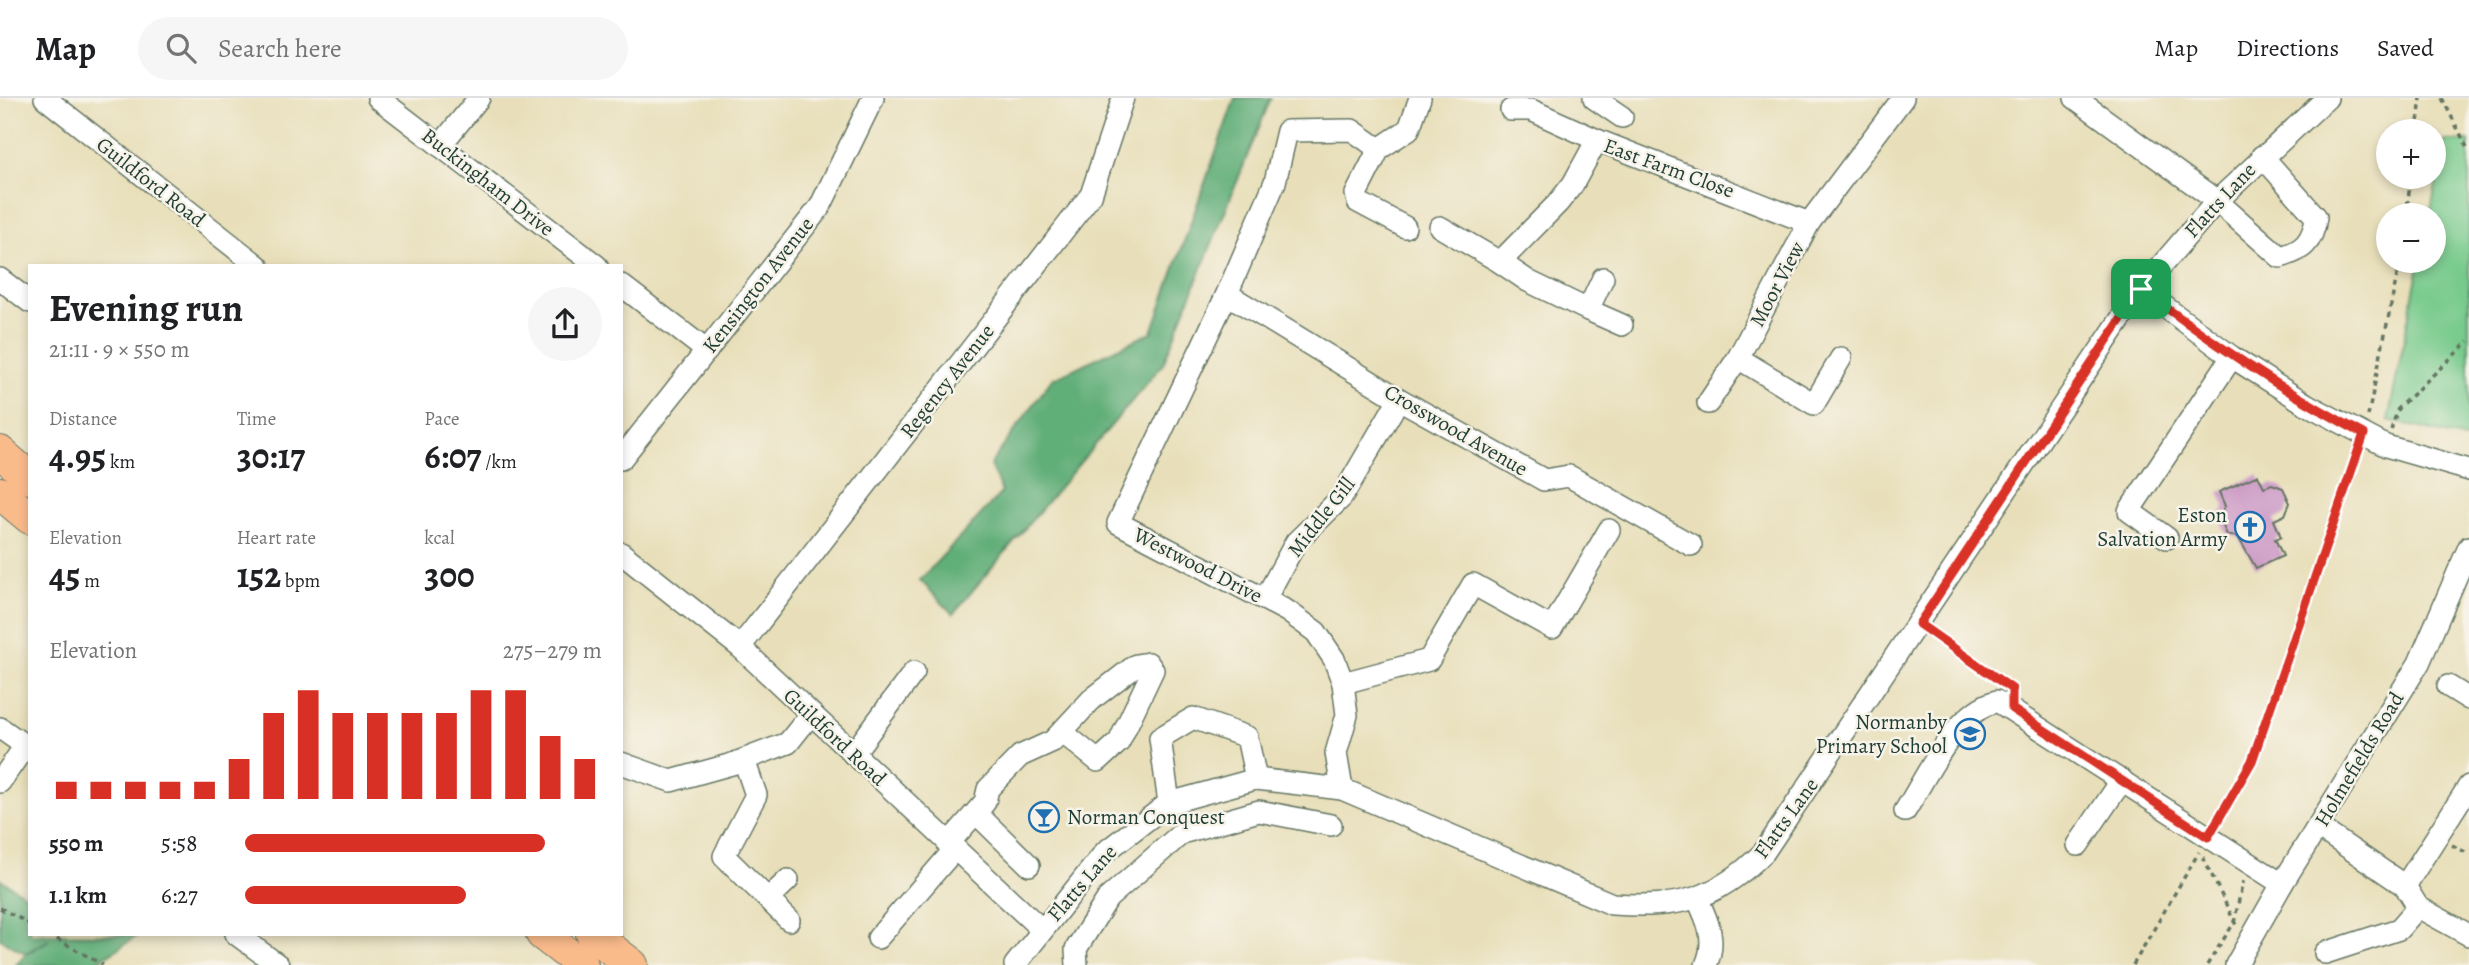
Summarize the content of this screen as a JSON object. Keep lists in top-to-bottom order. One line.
{"streets":{"street":["East Farm Close","Guildford Road","Buckingham Drive","Flatts Lane","Moor View","Kensington Avenue","Regency Avenue","Crosswood Avenue","Middle Gill","Westwood Drive","Holmefields Road"]},"crossings":[["East Farm Close","Moor View"],["Guildford Road","Flatts Lane"],["Guildford Road","Regency Avenue"],["Flatts Lane","Westwood Drive"],["Crosswood Avenue","Middle Gill"],["Crosswood Avenue","Westwood Drive"],["Middle Gill","Westwood Drive"]],"places":{"church":["Eston Salvation Army"],"school or university":["Normanby Primary School"],"bar":["Norman Conquest"]},"page":{"header":"Map","search":"Search here","nav":["Map","Directions","Saved"],"map_buttons":["+","−"],"heading":["Evening run","21:11 · 9 × 550 m"],"stats":[["Distance","4.95 km"],["Time","30:17"],["Pace","6:07 /km"],["Elevation","45 m"],["Heart rate","152 bpm"],["kcal","300"]],"chart":["Elevation","275–279 m"],"list":[{"name":"550 m","note":"5:58"},{"name":"1.1 km","note":"6:27"}]}}
